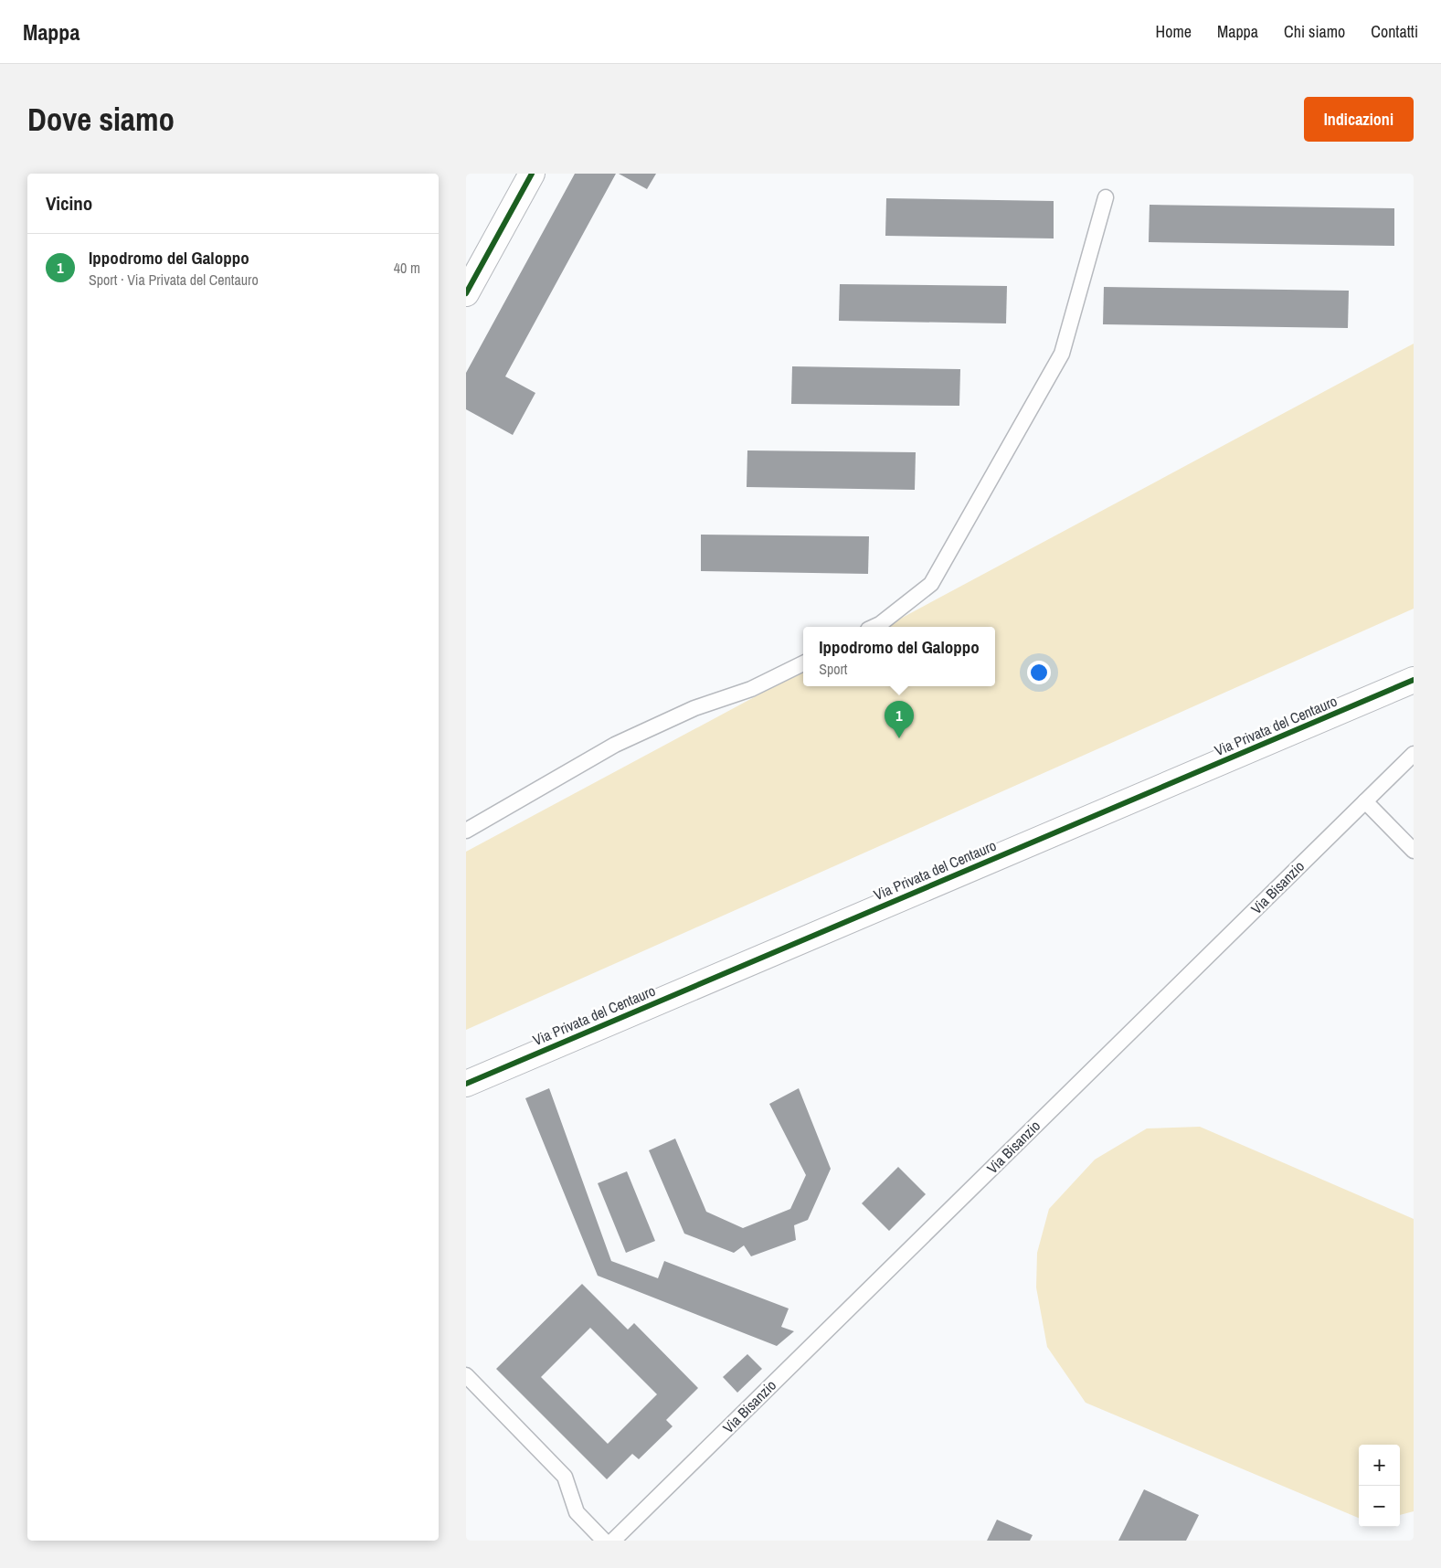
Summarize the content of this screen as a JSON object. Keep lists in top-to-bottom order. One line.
{"streets":{"street":["Via Privata del Centauro"],"lane":["Via Bisanzio"]},"page":{"header":"Mappa","nav":["Home","Mappa","Chi siamo","Contatti"],"buttons":"Indicazioni","title":"Dove siamo","heading":"Vicino","list":[{"mark":"1","name":"Ippodromo del Galoppo","note":"Sport · Via Privata del Centauro","value":"40 m"}],"popup":["Ippodromo del Galoppo","Sport"],"pins":"1","map_buttons":["+","−"]}}
